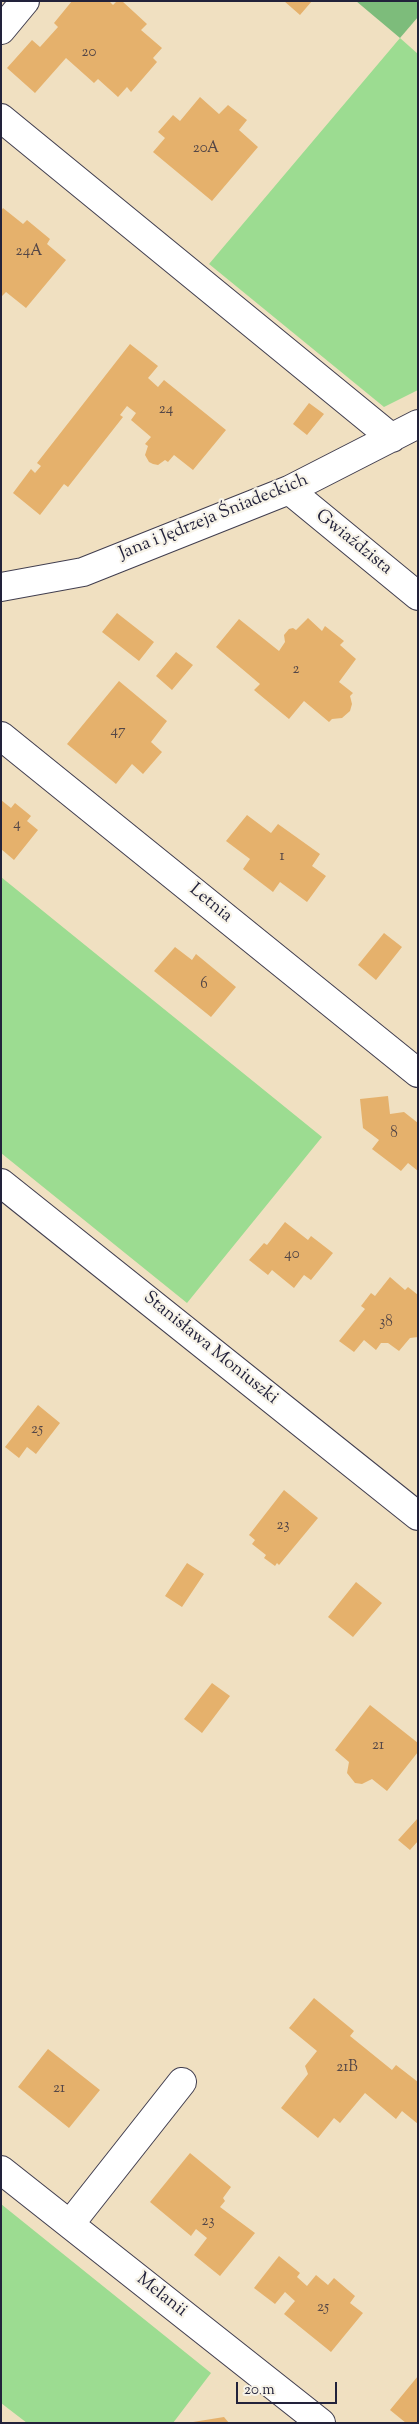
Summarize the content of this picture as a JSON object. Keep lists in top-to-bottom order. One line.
{"streets":{"street":["Jana i Jędrzeja Śniadeckich","Gwiaździsta","Letnia","Stanisława Moniuszki","Melanii"]},"crossings":[["Jana i Jędrzeja Śniadeckich","Gwiaździsta"]],"house_numbers":["20","20A","24A","24","2","47","4","1","6","8","40","38","25","23","21","21B","21","23","25"],"scale_bar":"20 m"}
